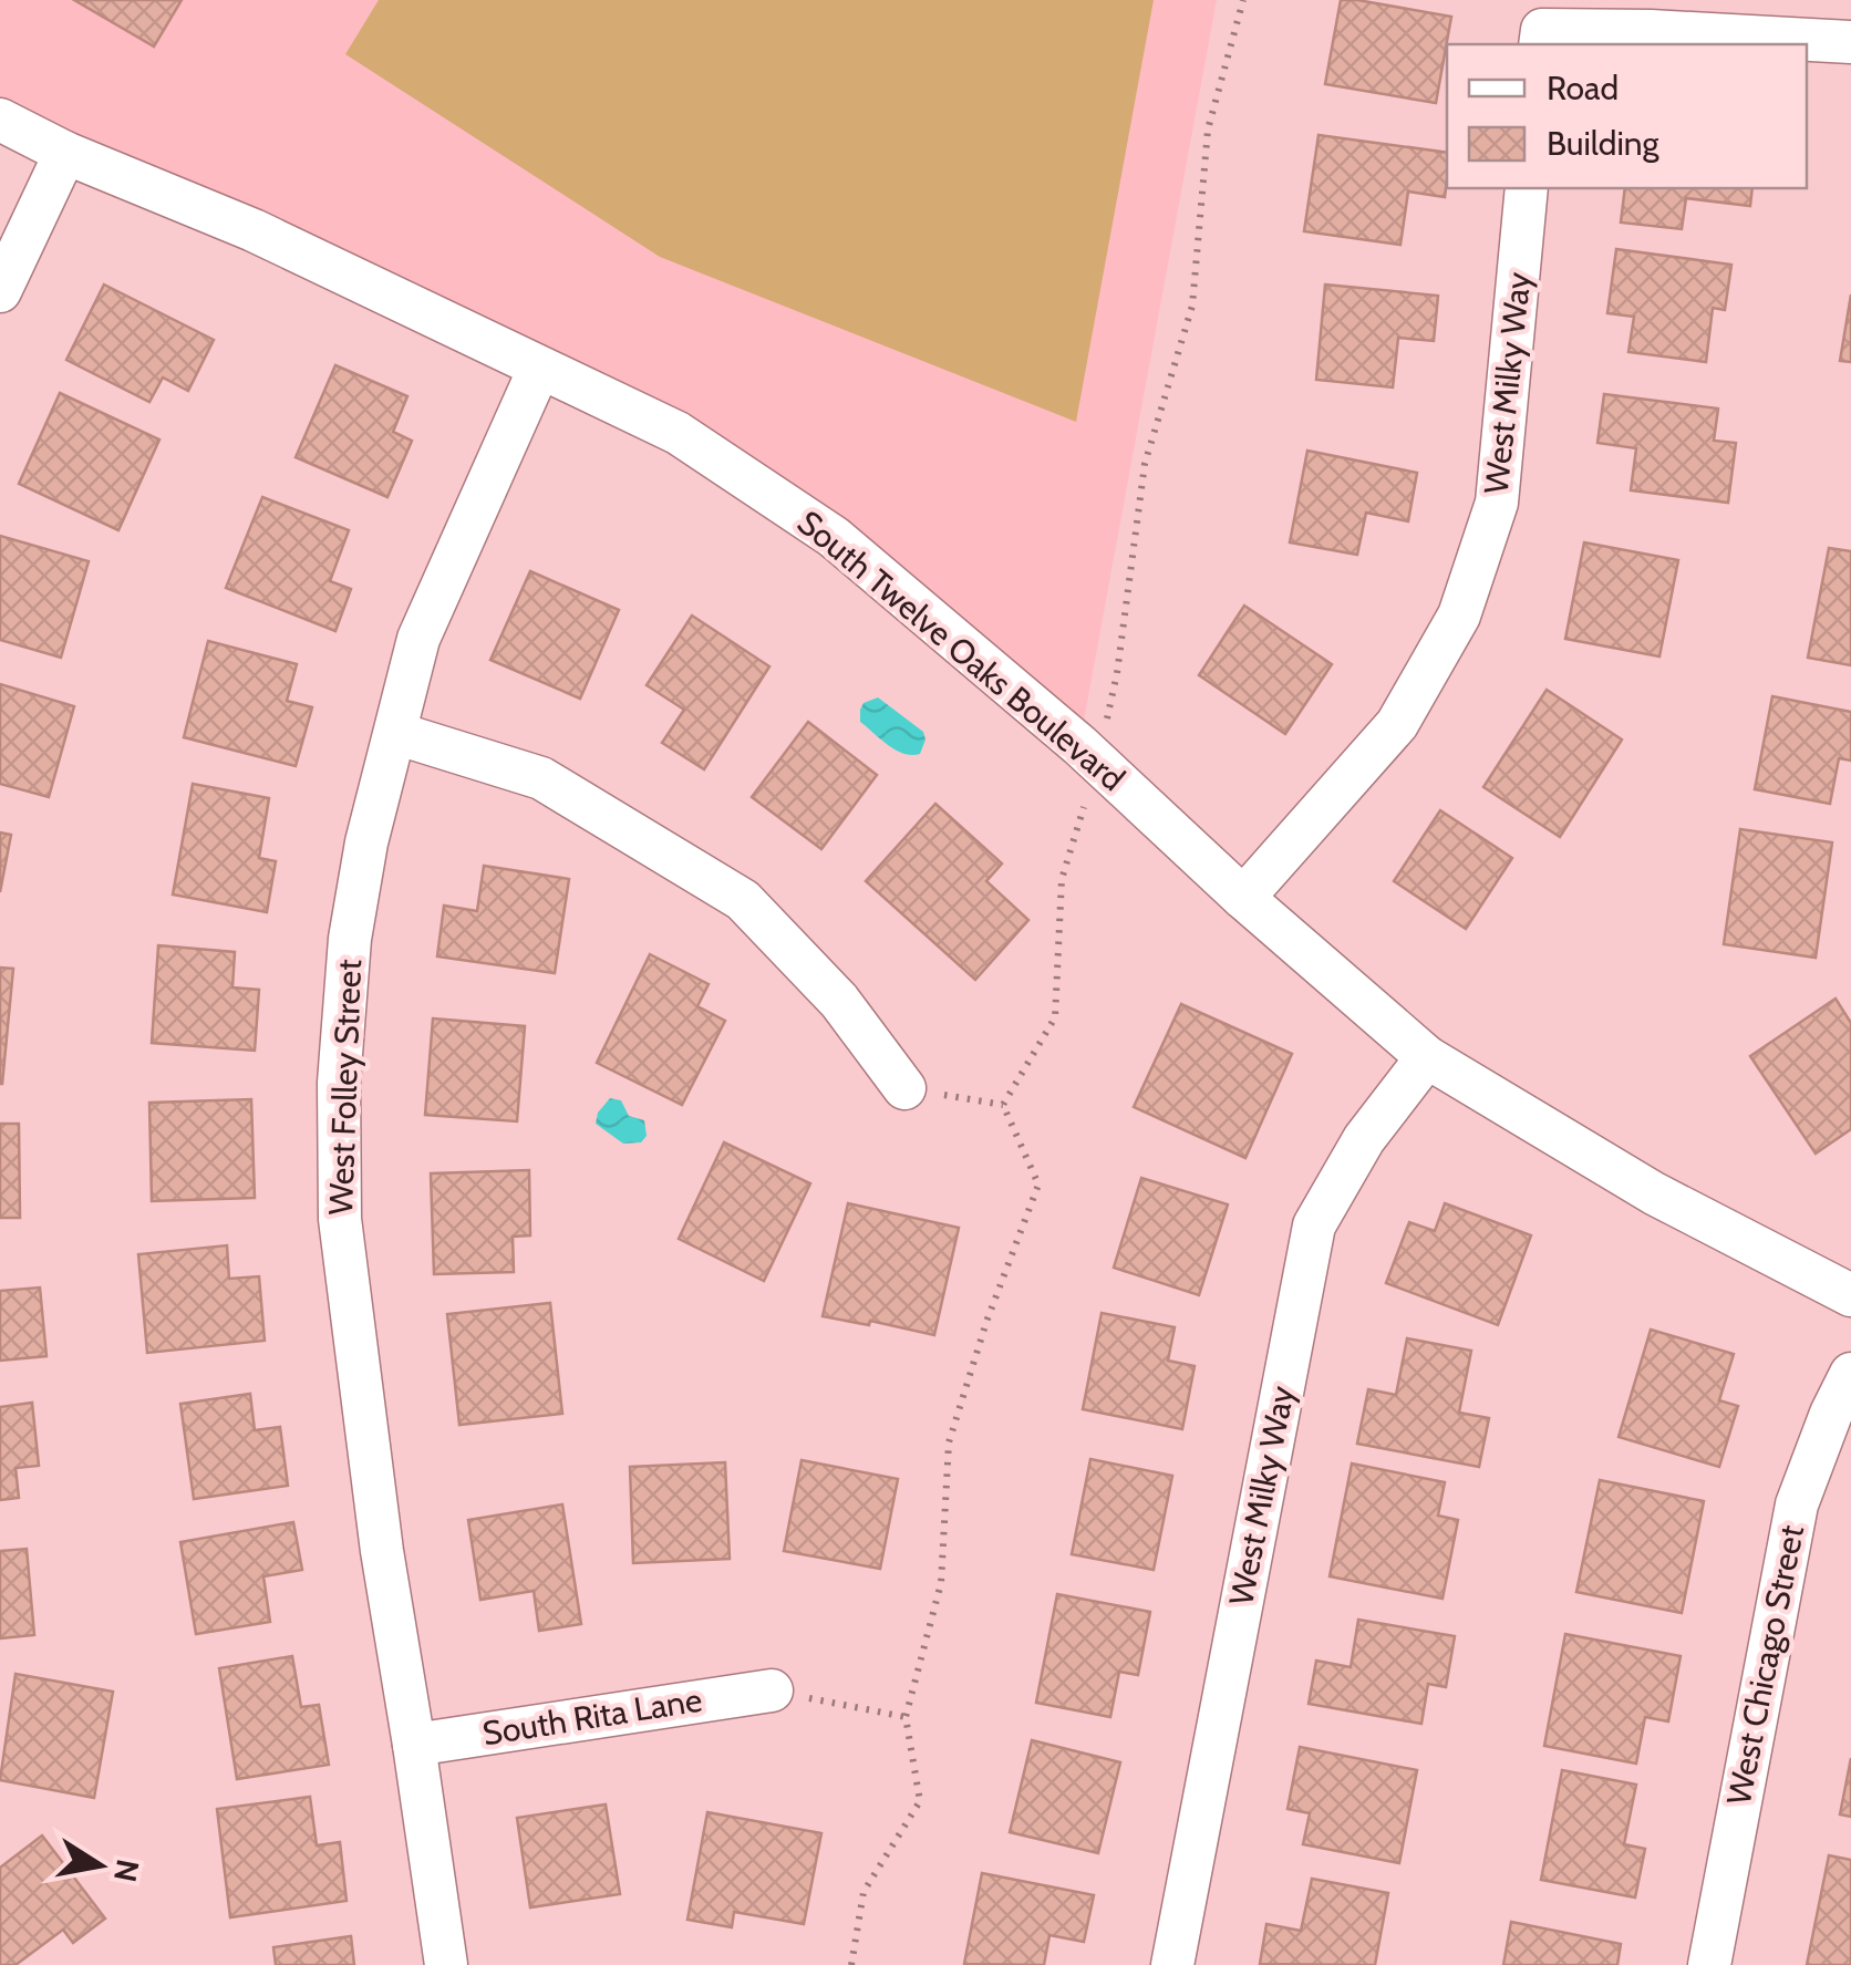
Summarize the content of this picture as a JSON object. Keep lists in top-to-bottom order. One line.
{"streets":{"street":["West Milky Way","South Twelve Oaks Boulevard","West Folley Street","West Chicago Street","South Rita Lane"]},"crossings":[["West Milky Way","South Twelve Oaks Boulevard"],["South Twelve Oaks Boulevard","West Folley Street"],["West Folley Street","South Rita Lane"]],"legend":["Road","Building"],"north":"right"}
